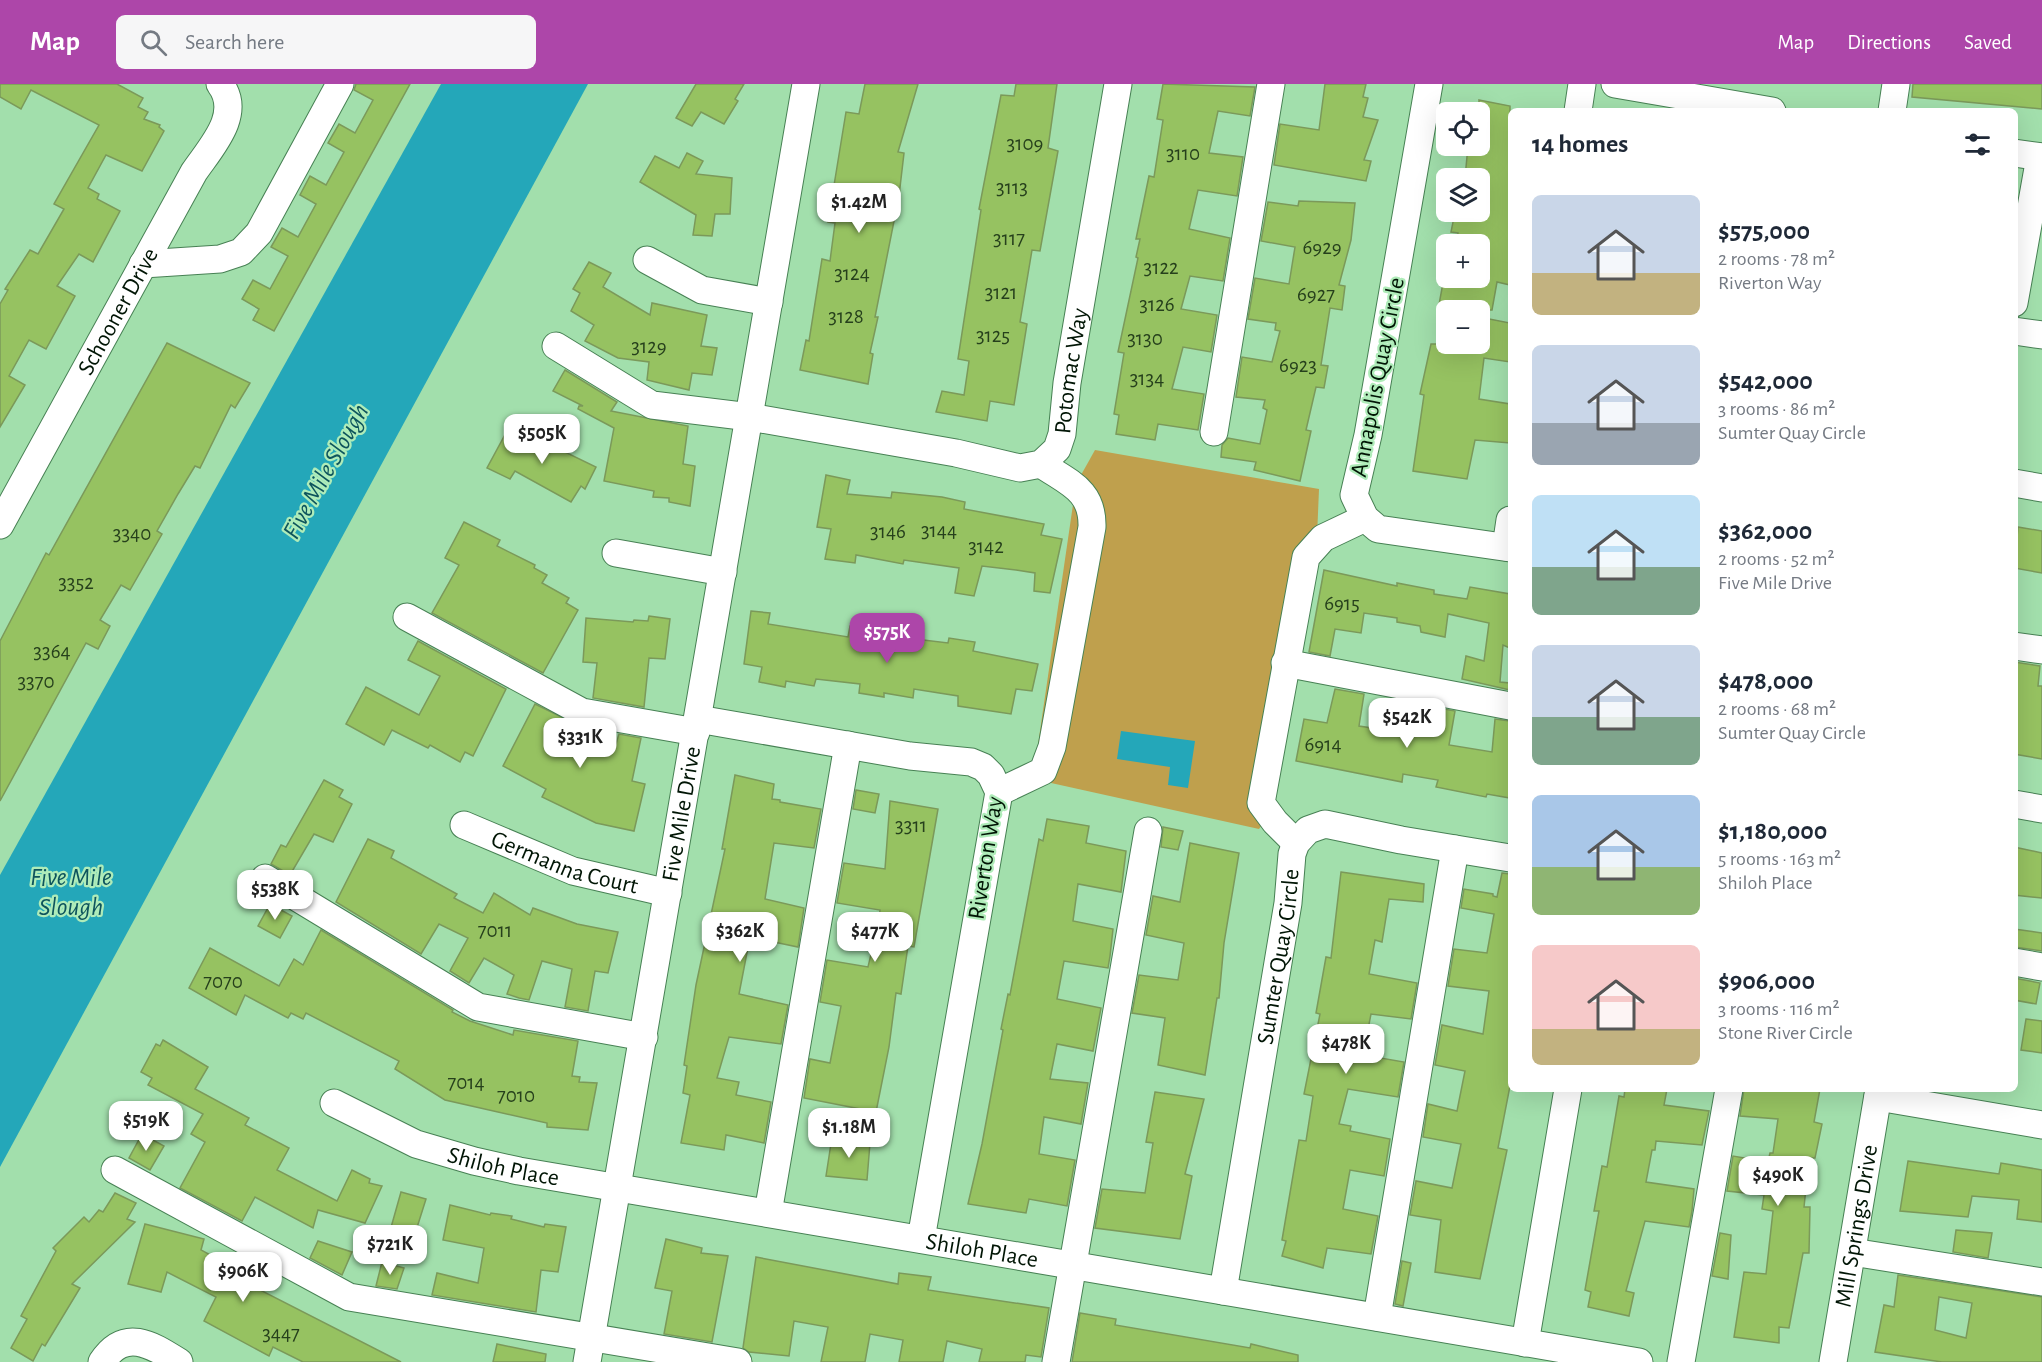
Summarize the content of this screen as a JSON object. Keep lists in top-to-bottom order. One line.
{"streets":{"street":["Schooner Drive","Potomac Way","Annapolis Quay Circle","Five Mile Drive","Riverton Way","Germanna Court","Sumter Quay Circle","Shiloh Place","Mill Springs Drive"]},"crossings":[["Potomac Way","Five Mile Drive"],["Five Mile Drive","Riverton Way"],["Five Mile Drive","Germanna Court"],["Five Mile Drive","Shiloh Place"],["Riverton Way","Shiloh Place"],["Sumter Quay Circle","Shiloh Place"]],"water":["Five Mile Slough"],"house_numbers":["3109","3110","3113","3117","6929","3122","3124","3121","6927","3126","3128","3125","3130","3129","6923","3134","3144","3146","3340","3142","3352","6915","3364","3370","6914","3311","7011","7070","7014","7010","3447"],"page":{"header":"Map","search":"Search here","nav":["Map","Directions","Saved"],"map_buttons":["+","−"],"heading":"14 homes","list":[{"name":"$575,000","note":"2 rooms · 78 m² · Riverton Way"},{"name":"$542,000","note":"3 rooms · 86 m² · Sumter Quay Circle"},{"name":"$362,000","note":"2 rooms · 52 m² · Five Mile Drive"},{"name":"$478,000","note":"2 rooms · 68 m² · Sumter Quay Circle"},{"name":"$1,180,000","note":"5 rooms · 163 m² · Shiloh Place"},{"name":"$906,000","note":"3 rooms · 116 m² · Stone River Circle"}],"price":["$1.42M","$505K","$575K","$542K","$331K","$538K","$362K","$477K","$478K","$519K","$1.18M","$490K","$721K","$906K"]}}
